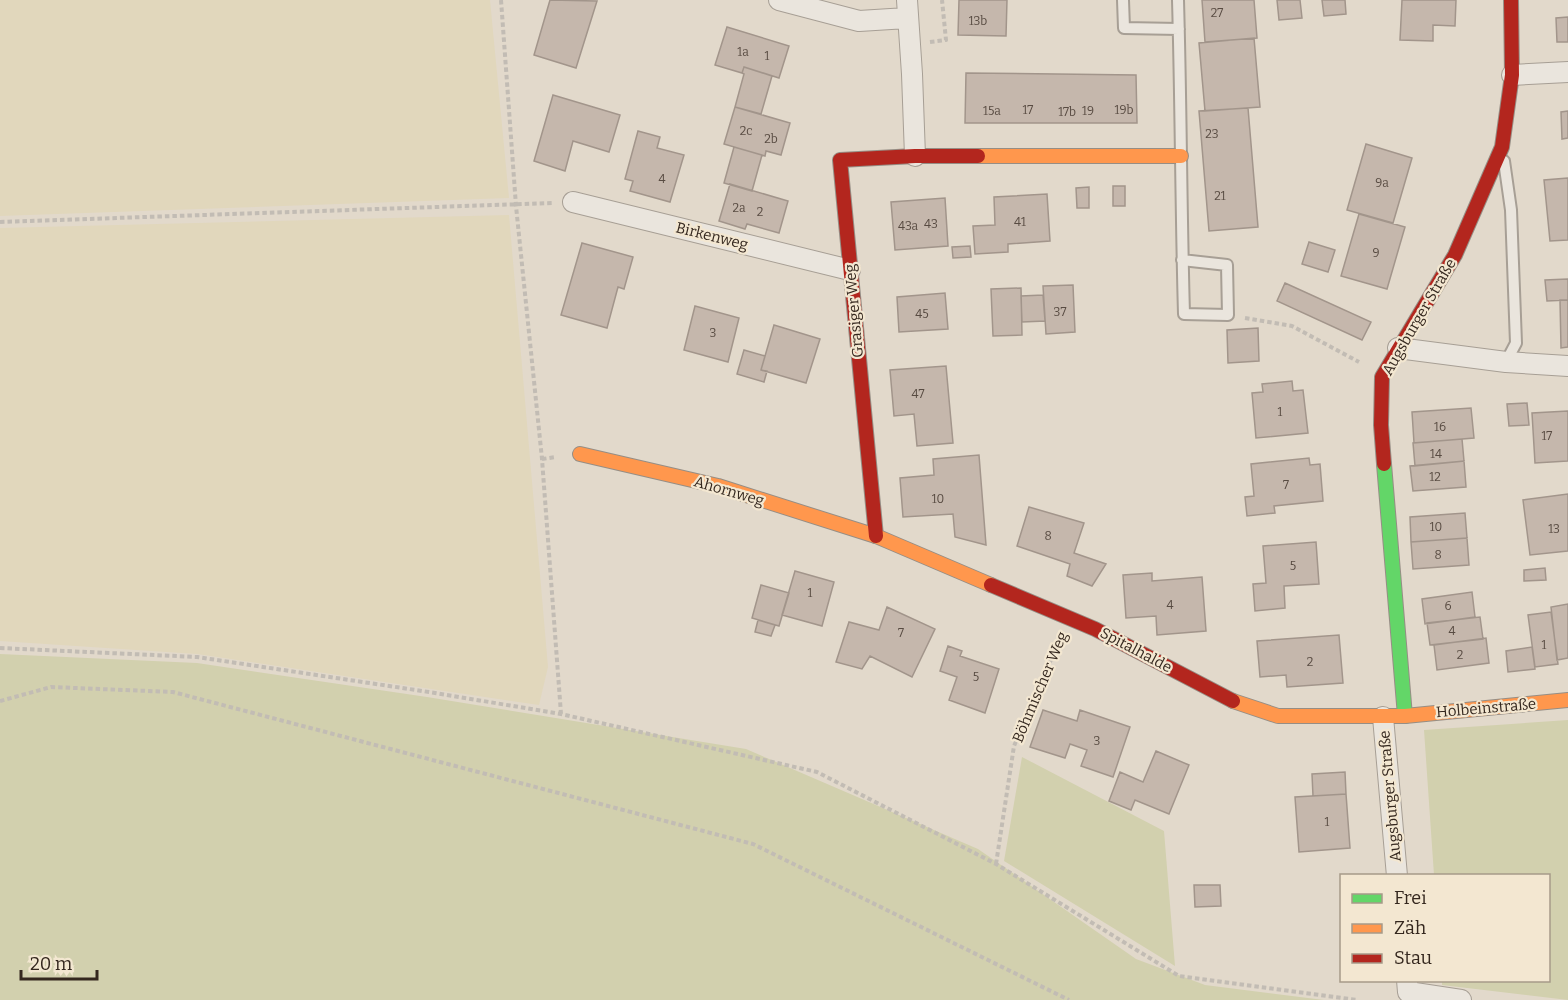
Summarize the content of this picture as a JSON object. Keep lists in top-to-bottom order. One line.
{"streets":{"street":["Birkenweg","Grasiger Weg","Augsburger Straße","Ahornweg","Spitalhalde","Holbeinstraße"],"path":["Böhmischer Weg"]},"crossings":[["Birkenweg","Grasiger Weg"],["Grasiger Weg","Ahornweg"],["Grasiger Weg","Spitalhalde"],["Augsburger Straße","Spitalhalde"],["Augsburger Straße","Holbeinstraße"],["Ahornweg","Spitalhalde"],["Spitalhalde","Böhmischer Weg"],["Spitalhalde","Holbeinstraße"]],"house_numbers":["27","13b","1a","1","17","19b","15a","19","17b","2c","23","2b","4","9a","21","2a","2","41","43","43a","9","37","45","3","47","1","16","17","14","12","7","10","10","13","8","8","5","1","4","6","4","7","1","2","2","5","3","1"],"legend":["Frei","Zäh","Stau"],"scale_bar":"20 m"}
